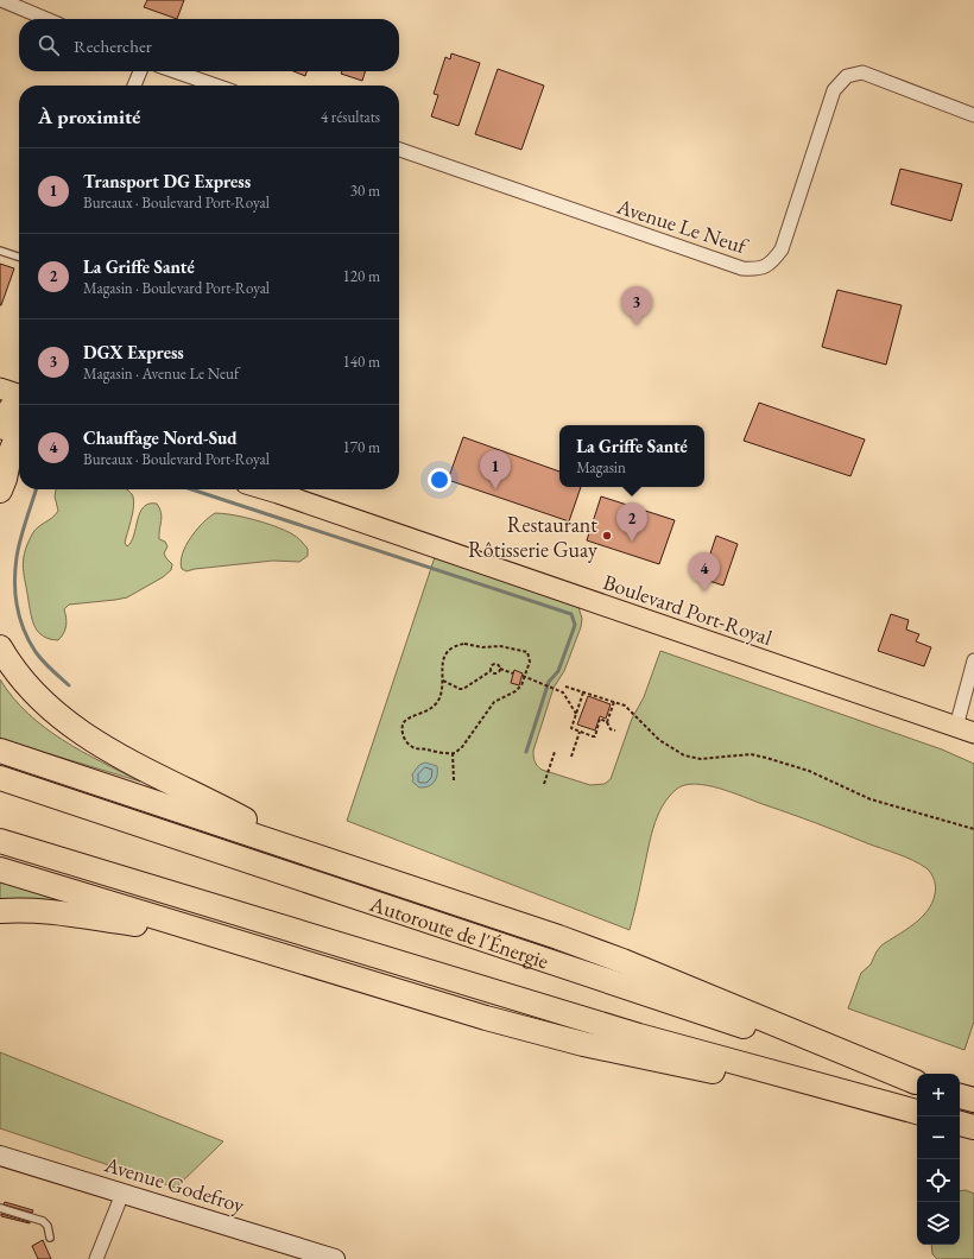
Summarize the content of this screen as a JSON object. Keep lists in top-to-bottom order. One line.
{"streets":{"highway":["Autoroute de l'Énergie"],"main road":["Boulevard Port-Royal"],"street":["Avenue Le Neuf","Avenue Godefroy"]},"places":["Restaurant Rôtisserie Guay"],"page":{"search":"Rechercher","heading":["À proximité","4 résultats"],"list":[{"mark":"1","name":"Transport DG Express","note":"Bureaux · Boulevard Port-Royal","value":"30 m"},{"mark":"2","name":"La Griffe Santé","note":"Magasin · Boulevard Port-Royal","value":"120 m"},{"mark":"3","name":"DGX Express","note":"Magasin · Avenue Le Neuf","value":"140 m"},{"mark":"4","name":"Chauffage Nord-Sud","note":"Bureaux · Boulevard Port-Royal","value":"170 m"}],"pins":["3","1","2","4"],"popup":["La Griffe Santé","Magasin"],"map_buttons":["+","−"]}}
